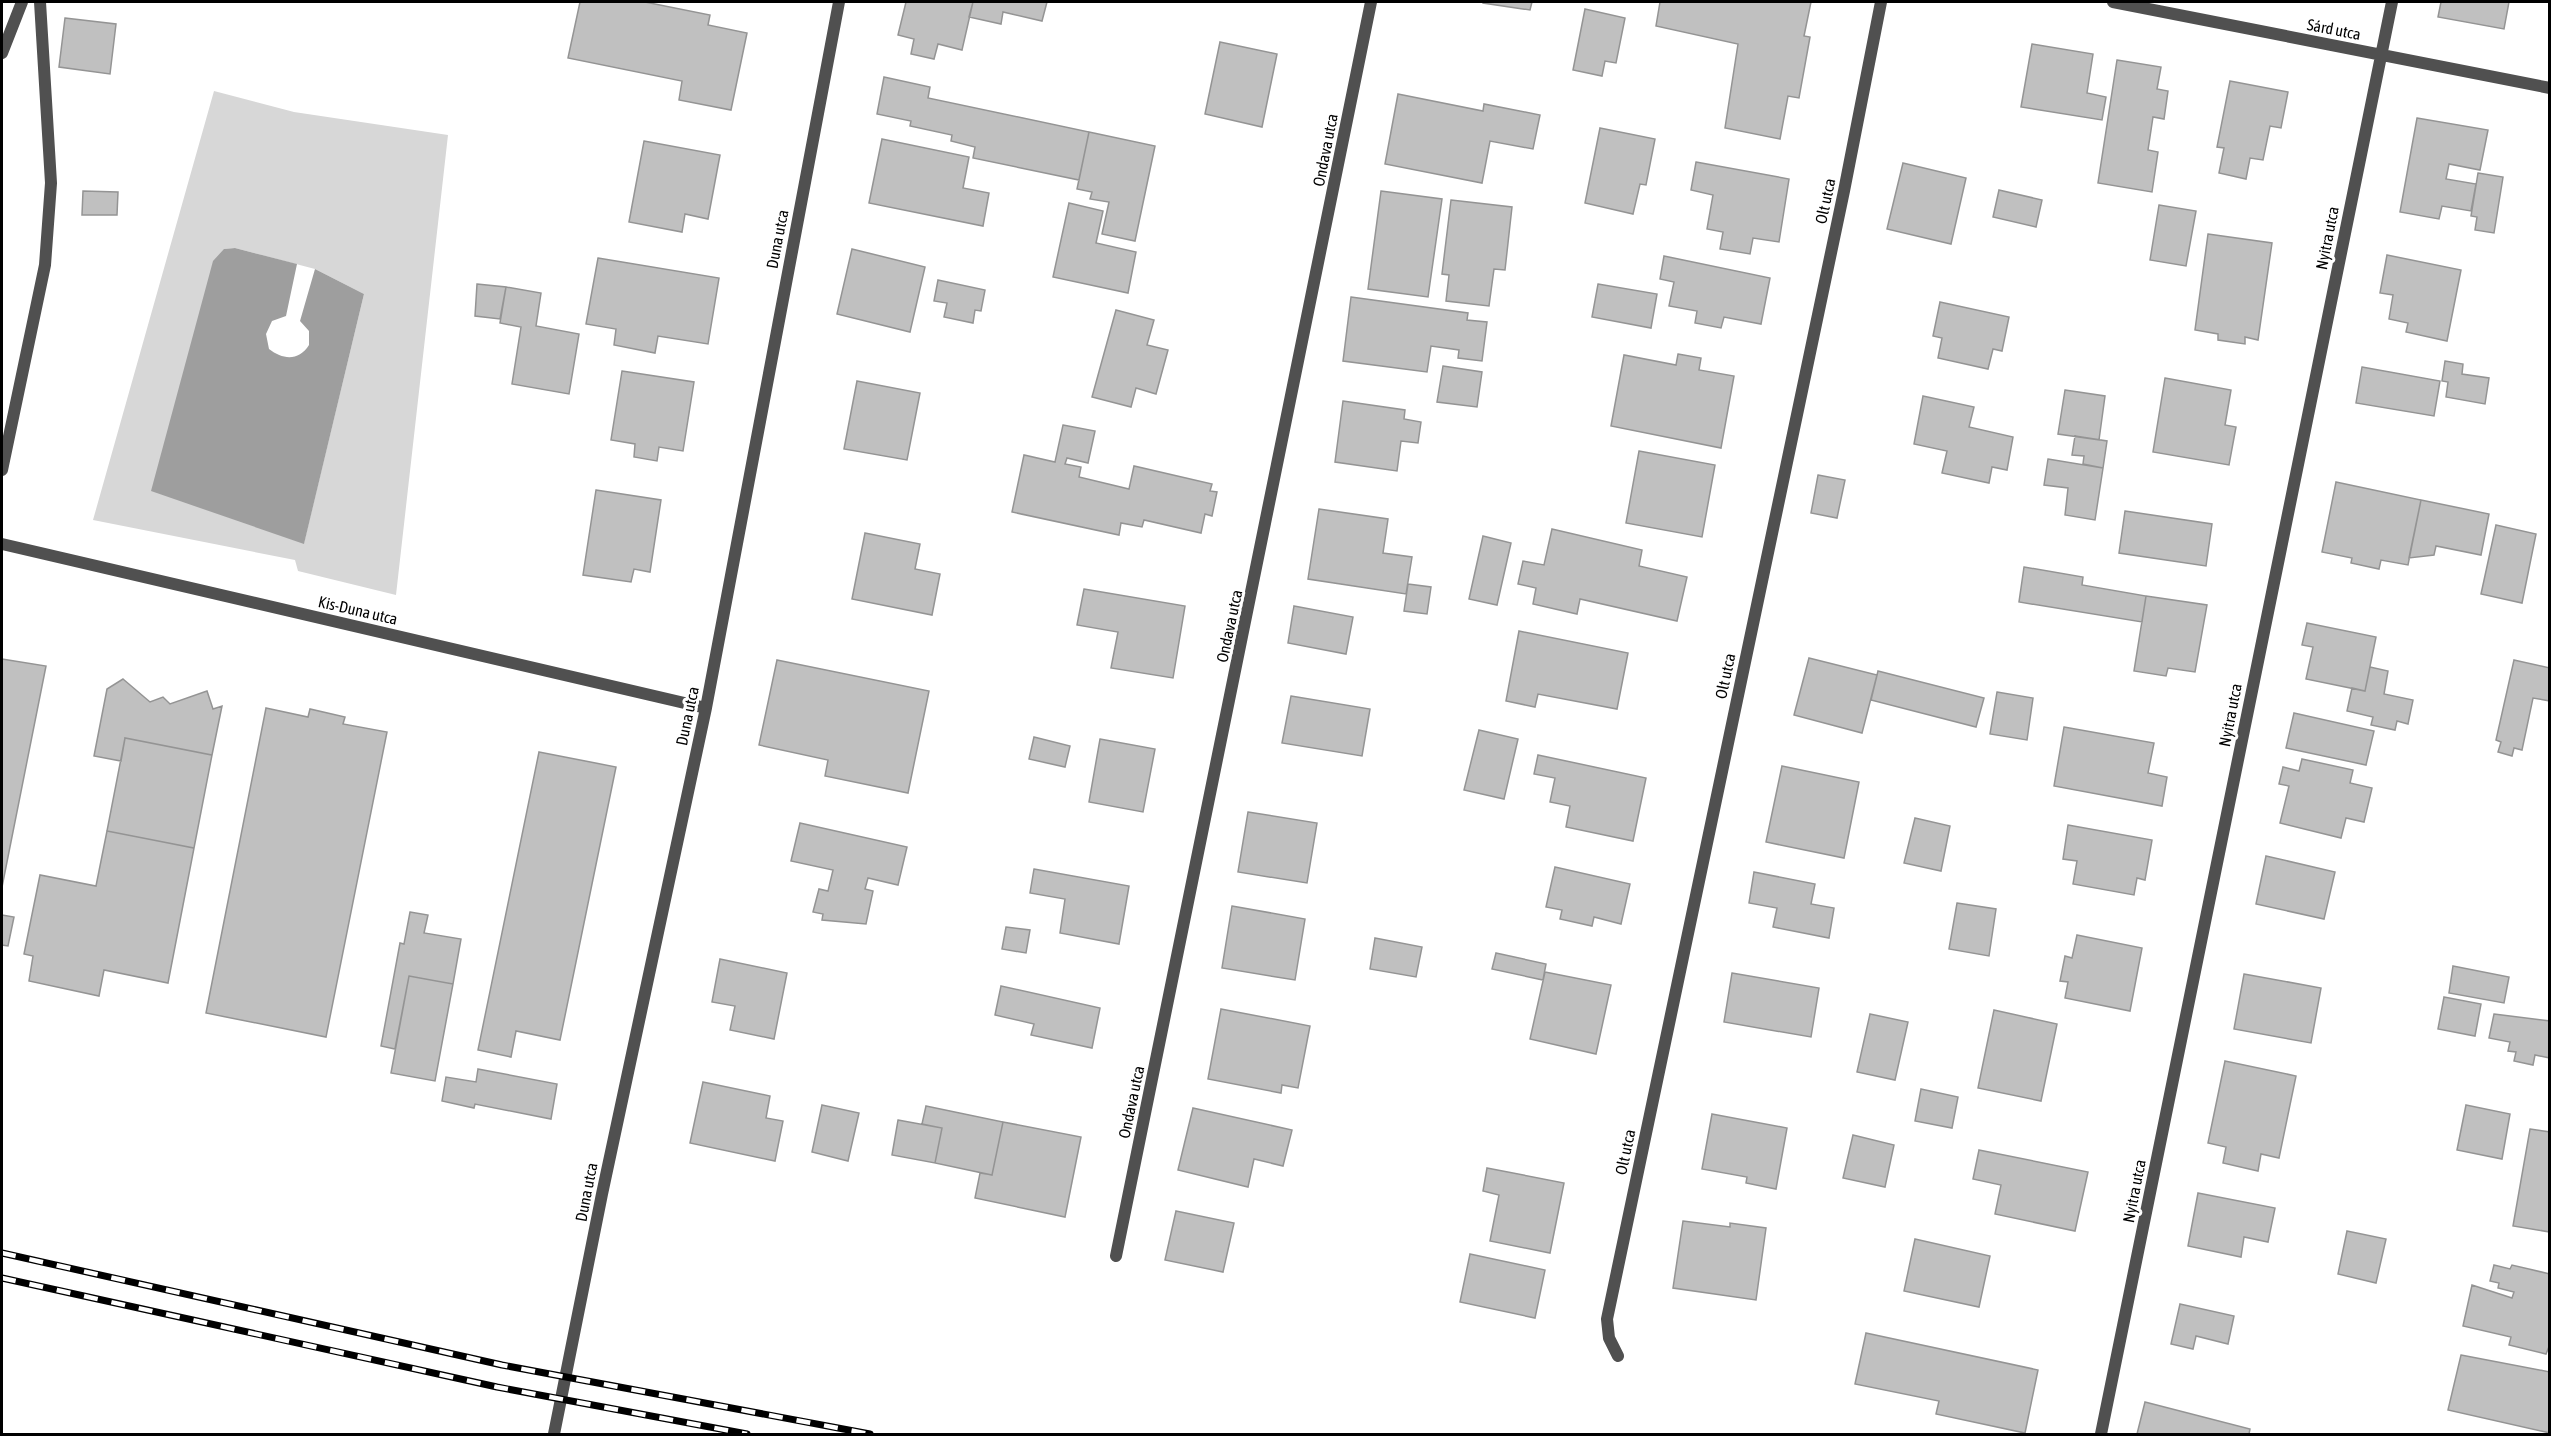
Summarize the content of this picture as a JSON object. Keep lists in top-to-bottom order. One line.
{"streets":{"street":["Sárd utca","Ondava utca","Olt utca","Nyitra utca","Duna utca","Kis-Duna utca"]},"crossings":[["Sárd utca","Nyitra utca"],["Duna utca","Kis-Duna utca"]]}
